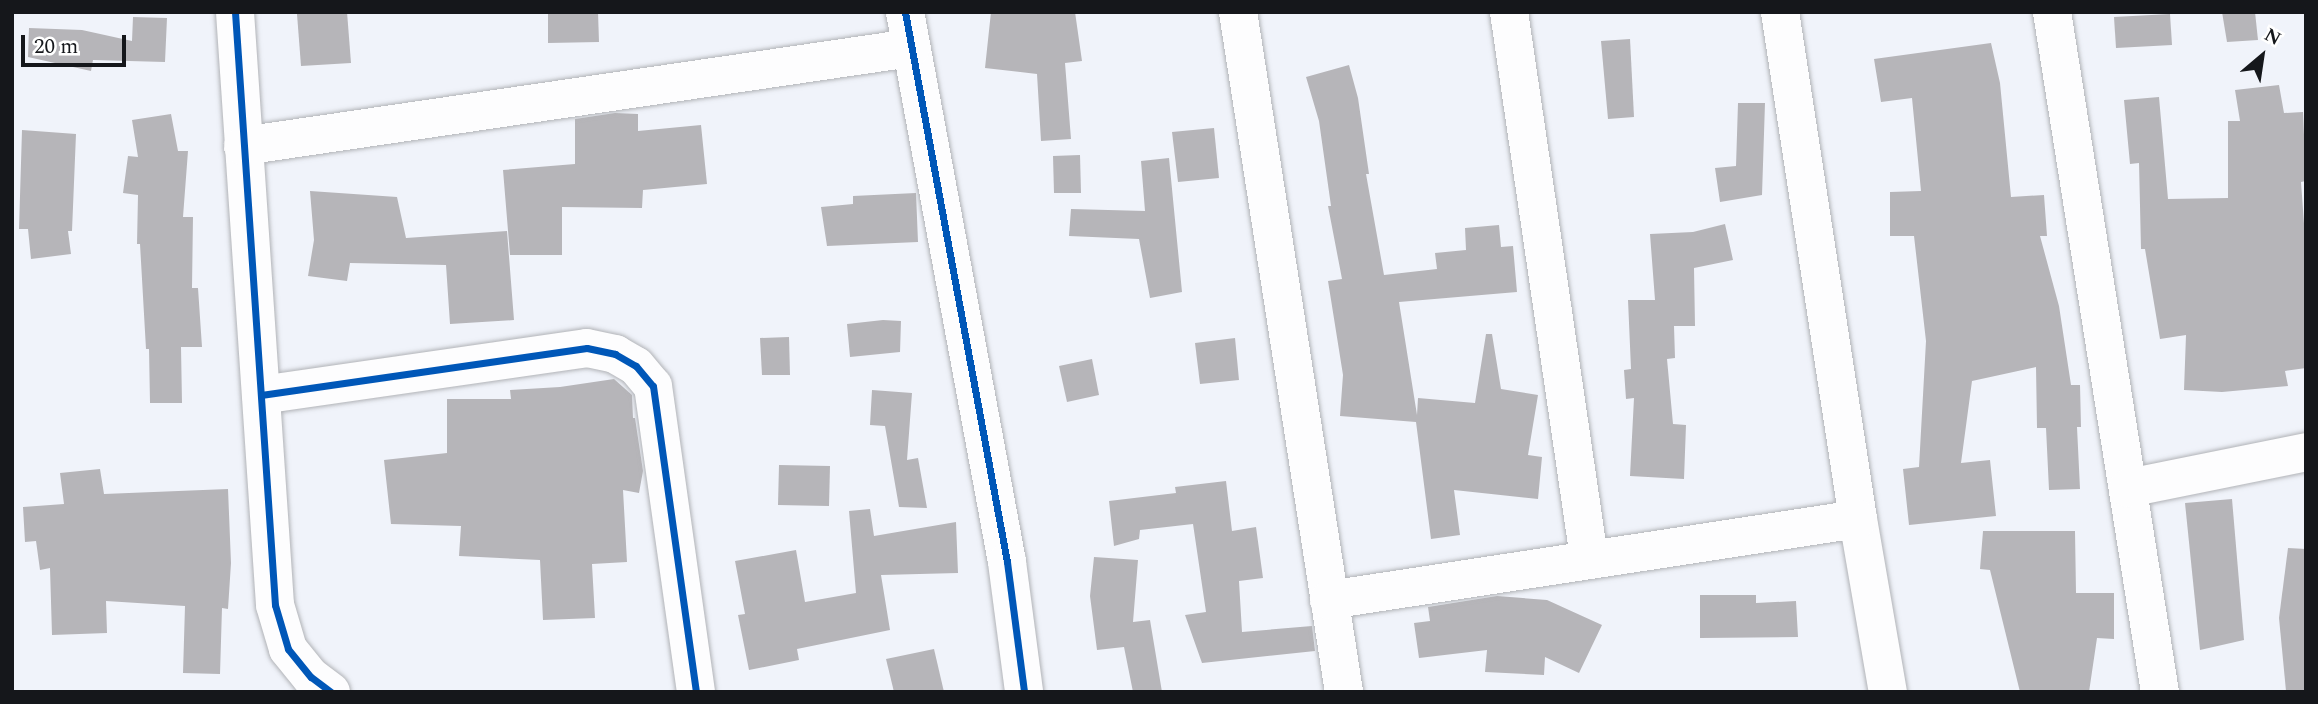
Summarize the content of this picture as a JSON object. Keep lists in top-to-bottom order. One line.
{"scale_bar":"20 m","north":"top right"}
